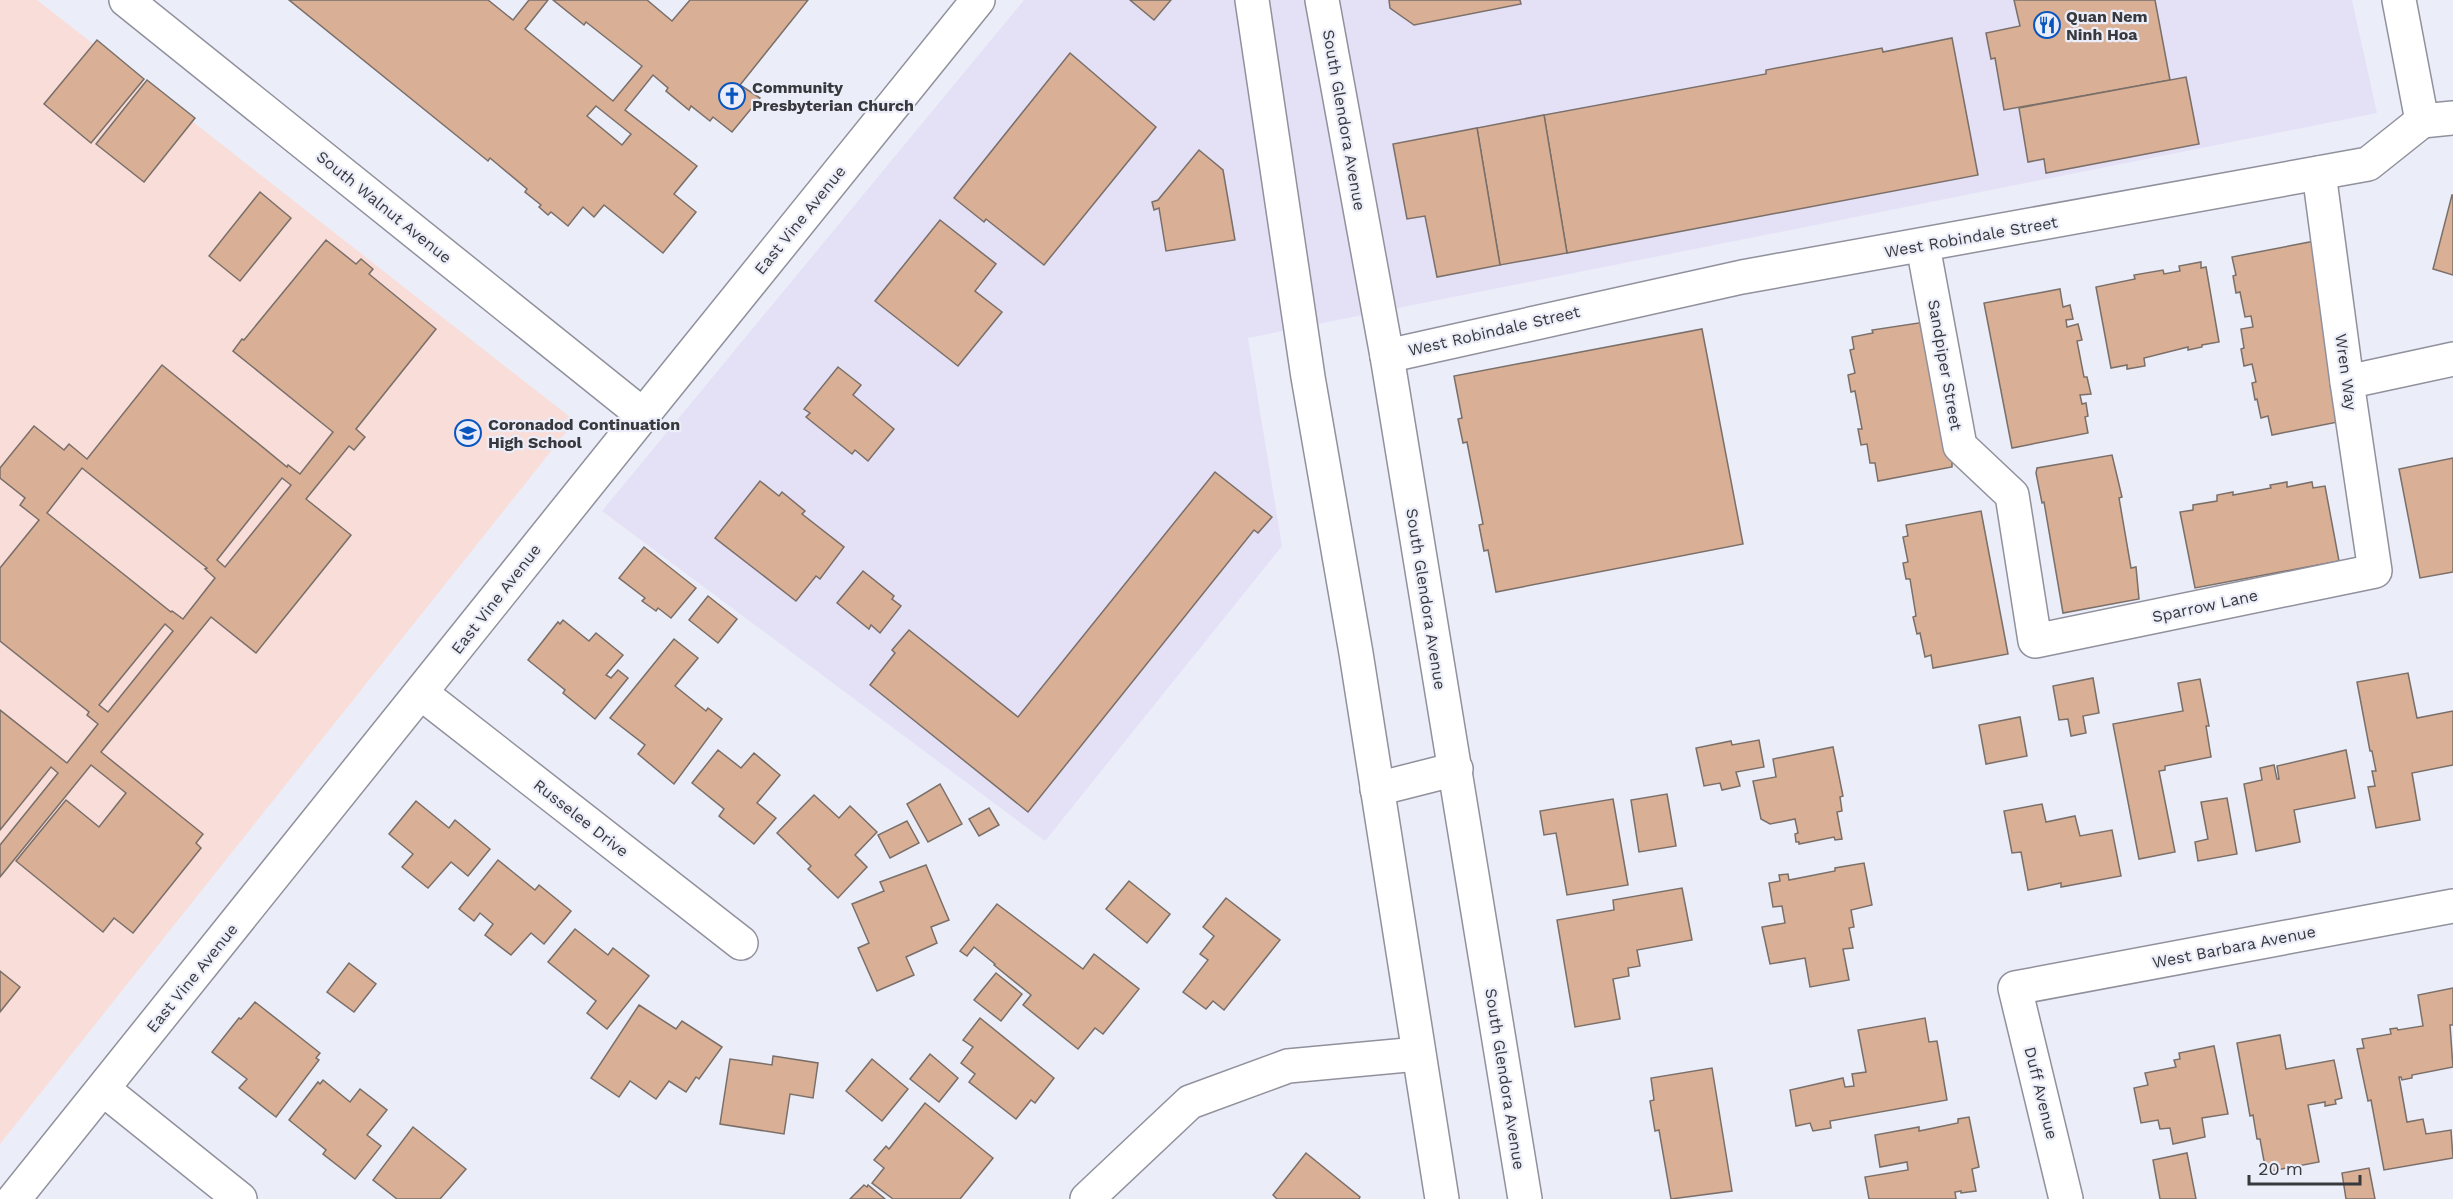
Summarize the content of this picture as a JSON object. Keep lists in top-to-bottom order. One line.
{"streets":{"street":["South Glendora Avenue","South Walnut Avenue","East Vine Avenue","West Robindale Street","Sandpiper Street","Wren Way","Sparrow Lane","Russelee Drive","West Barbara Avenue","Duff Avenue"]},"crossings":[["South Glendora Avenue","West Robindale Street"],["South Walnut Avenue","East Vine Avenue"],["East Vine Avenue","Russelee Drive"],["West Robindale Street","Sandpiper Street"],["West Robindale Street","Wren Way"],["Sandpiper Street","Sparrow Lane"],["Wren Way","Sparrow Lane"],["West Barbara Avenue","Duff Avenue"]],"places":{"restaurant":["Quan Nem Ninh Hoa"],"church":["Community Presbyterian Church"],"school or university":["Coronadod Continuation High School"]},"scale_bar":"20 m"}
